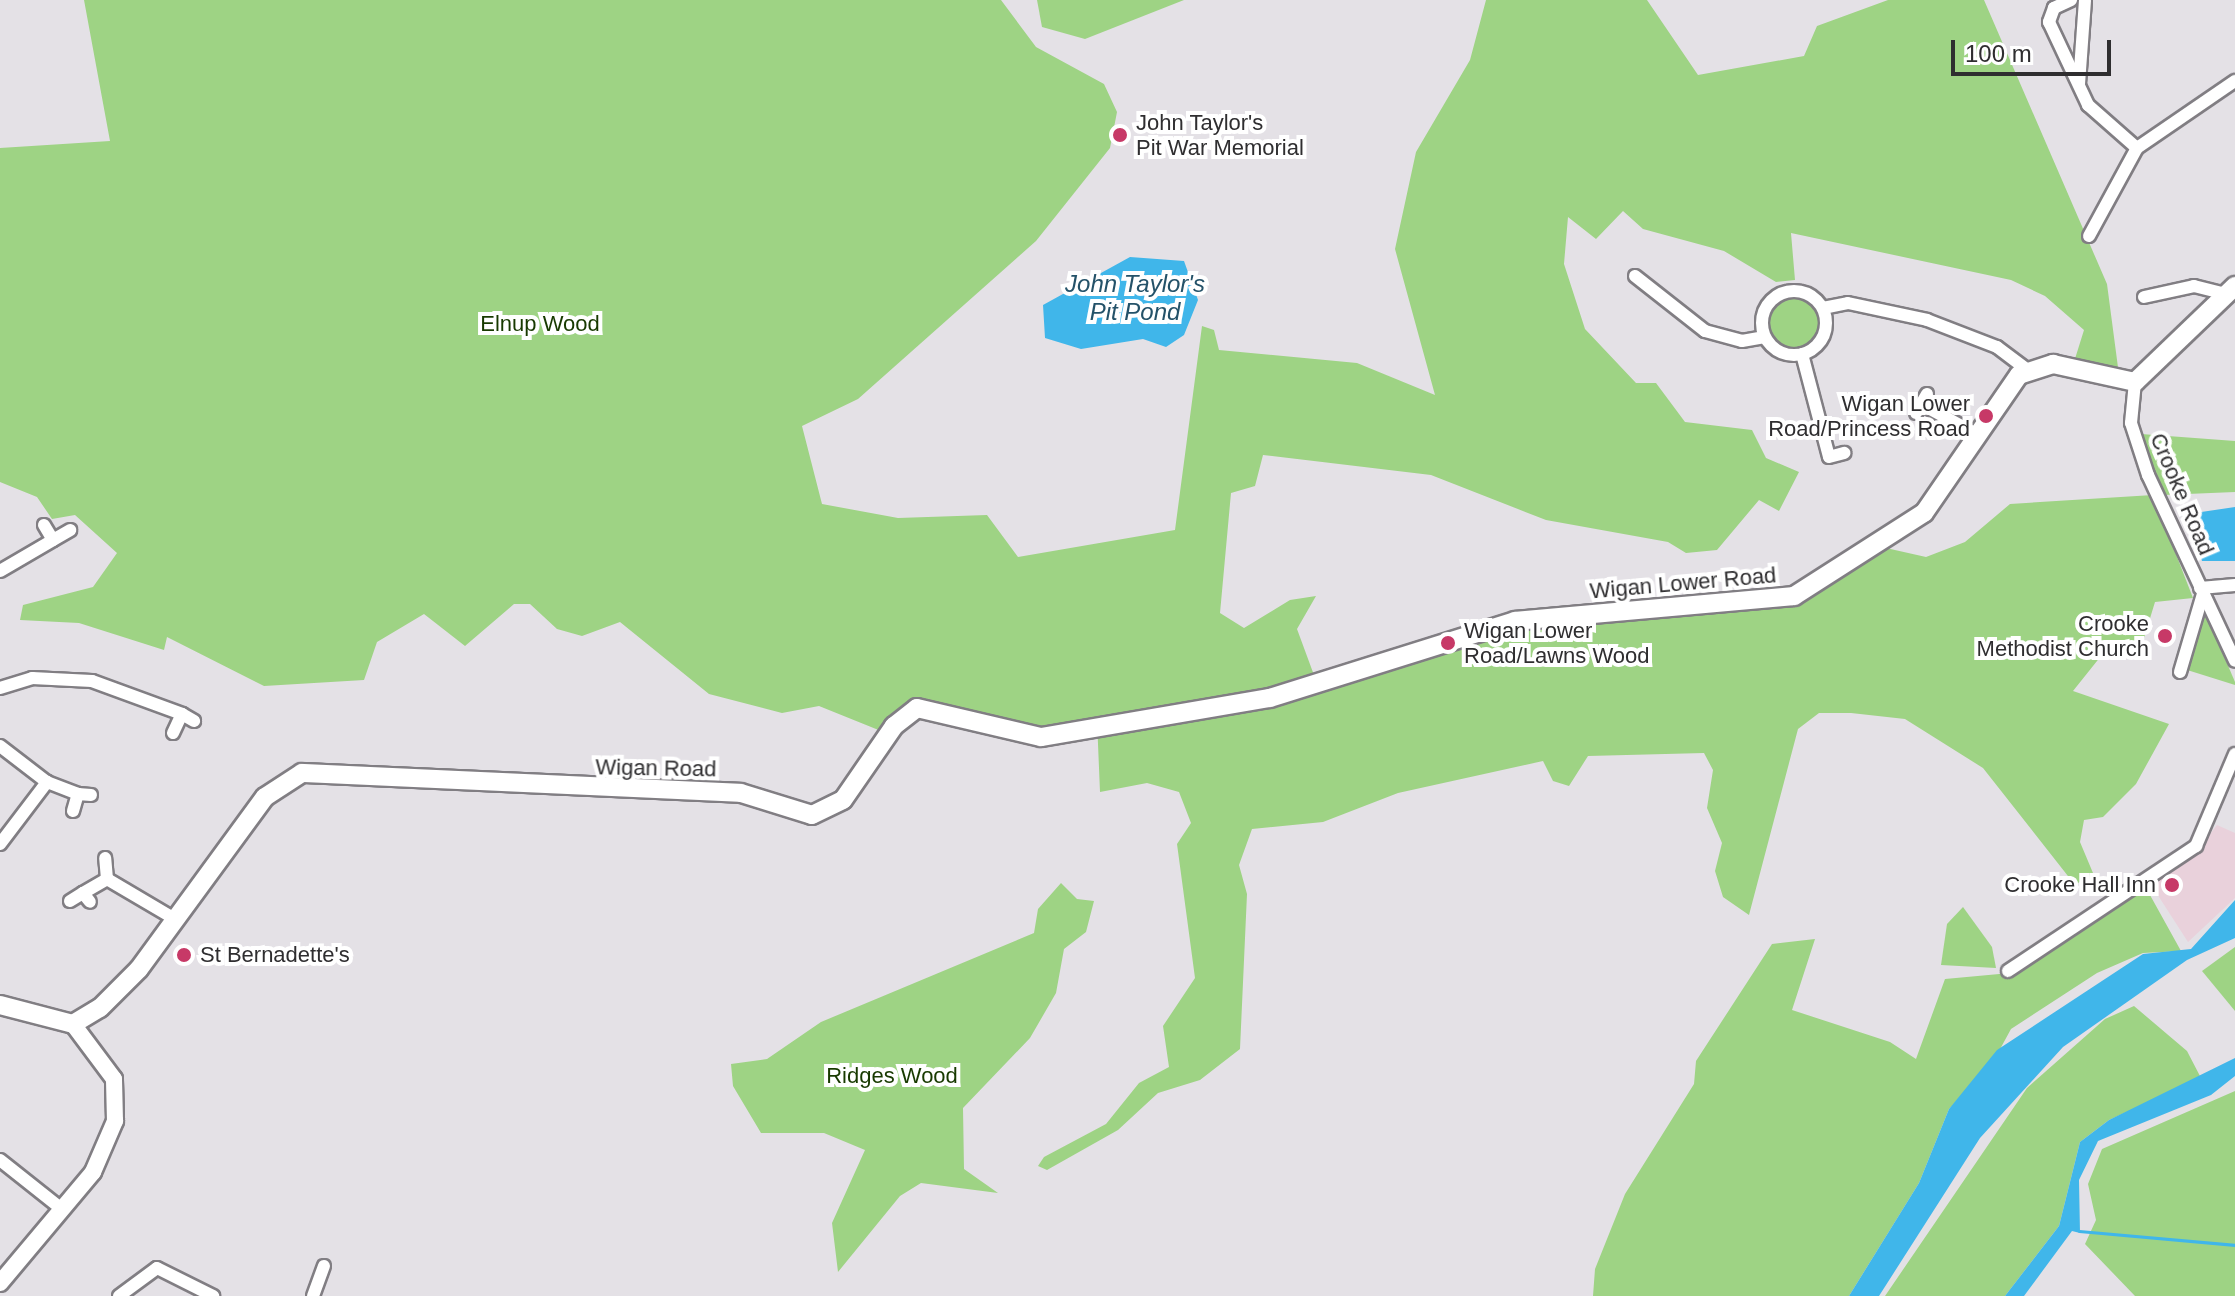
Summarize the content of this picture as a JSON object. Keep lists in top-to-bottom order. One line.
{"streets":{"main road":["Wigan Lower Road","Wigan Road"],"street":["Crooke Road"]},"crossings":[["Wigan Lower Road","Wigan Road"]],"water":["John Taylor's Pit Pond"],"parks":["Elnup Wood","Ridges Wood"],"places":["John Taylor's Pit War Memorial","Wigan Lower Road/Princess Road","Crooke Methodist Church","Wigan Lower Road/Lawns Wood","Crooke Hall Inn","St Bernadette's"],"scale_bar":"100 m"}
